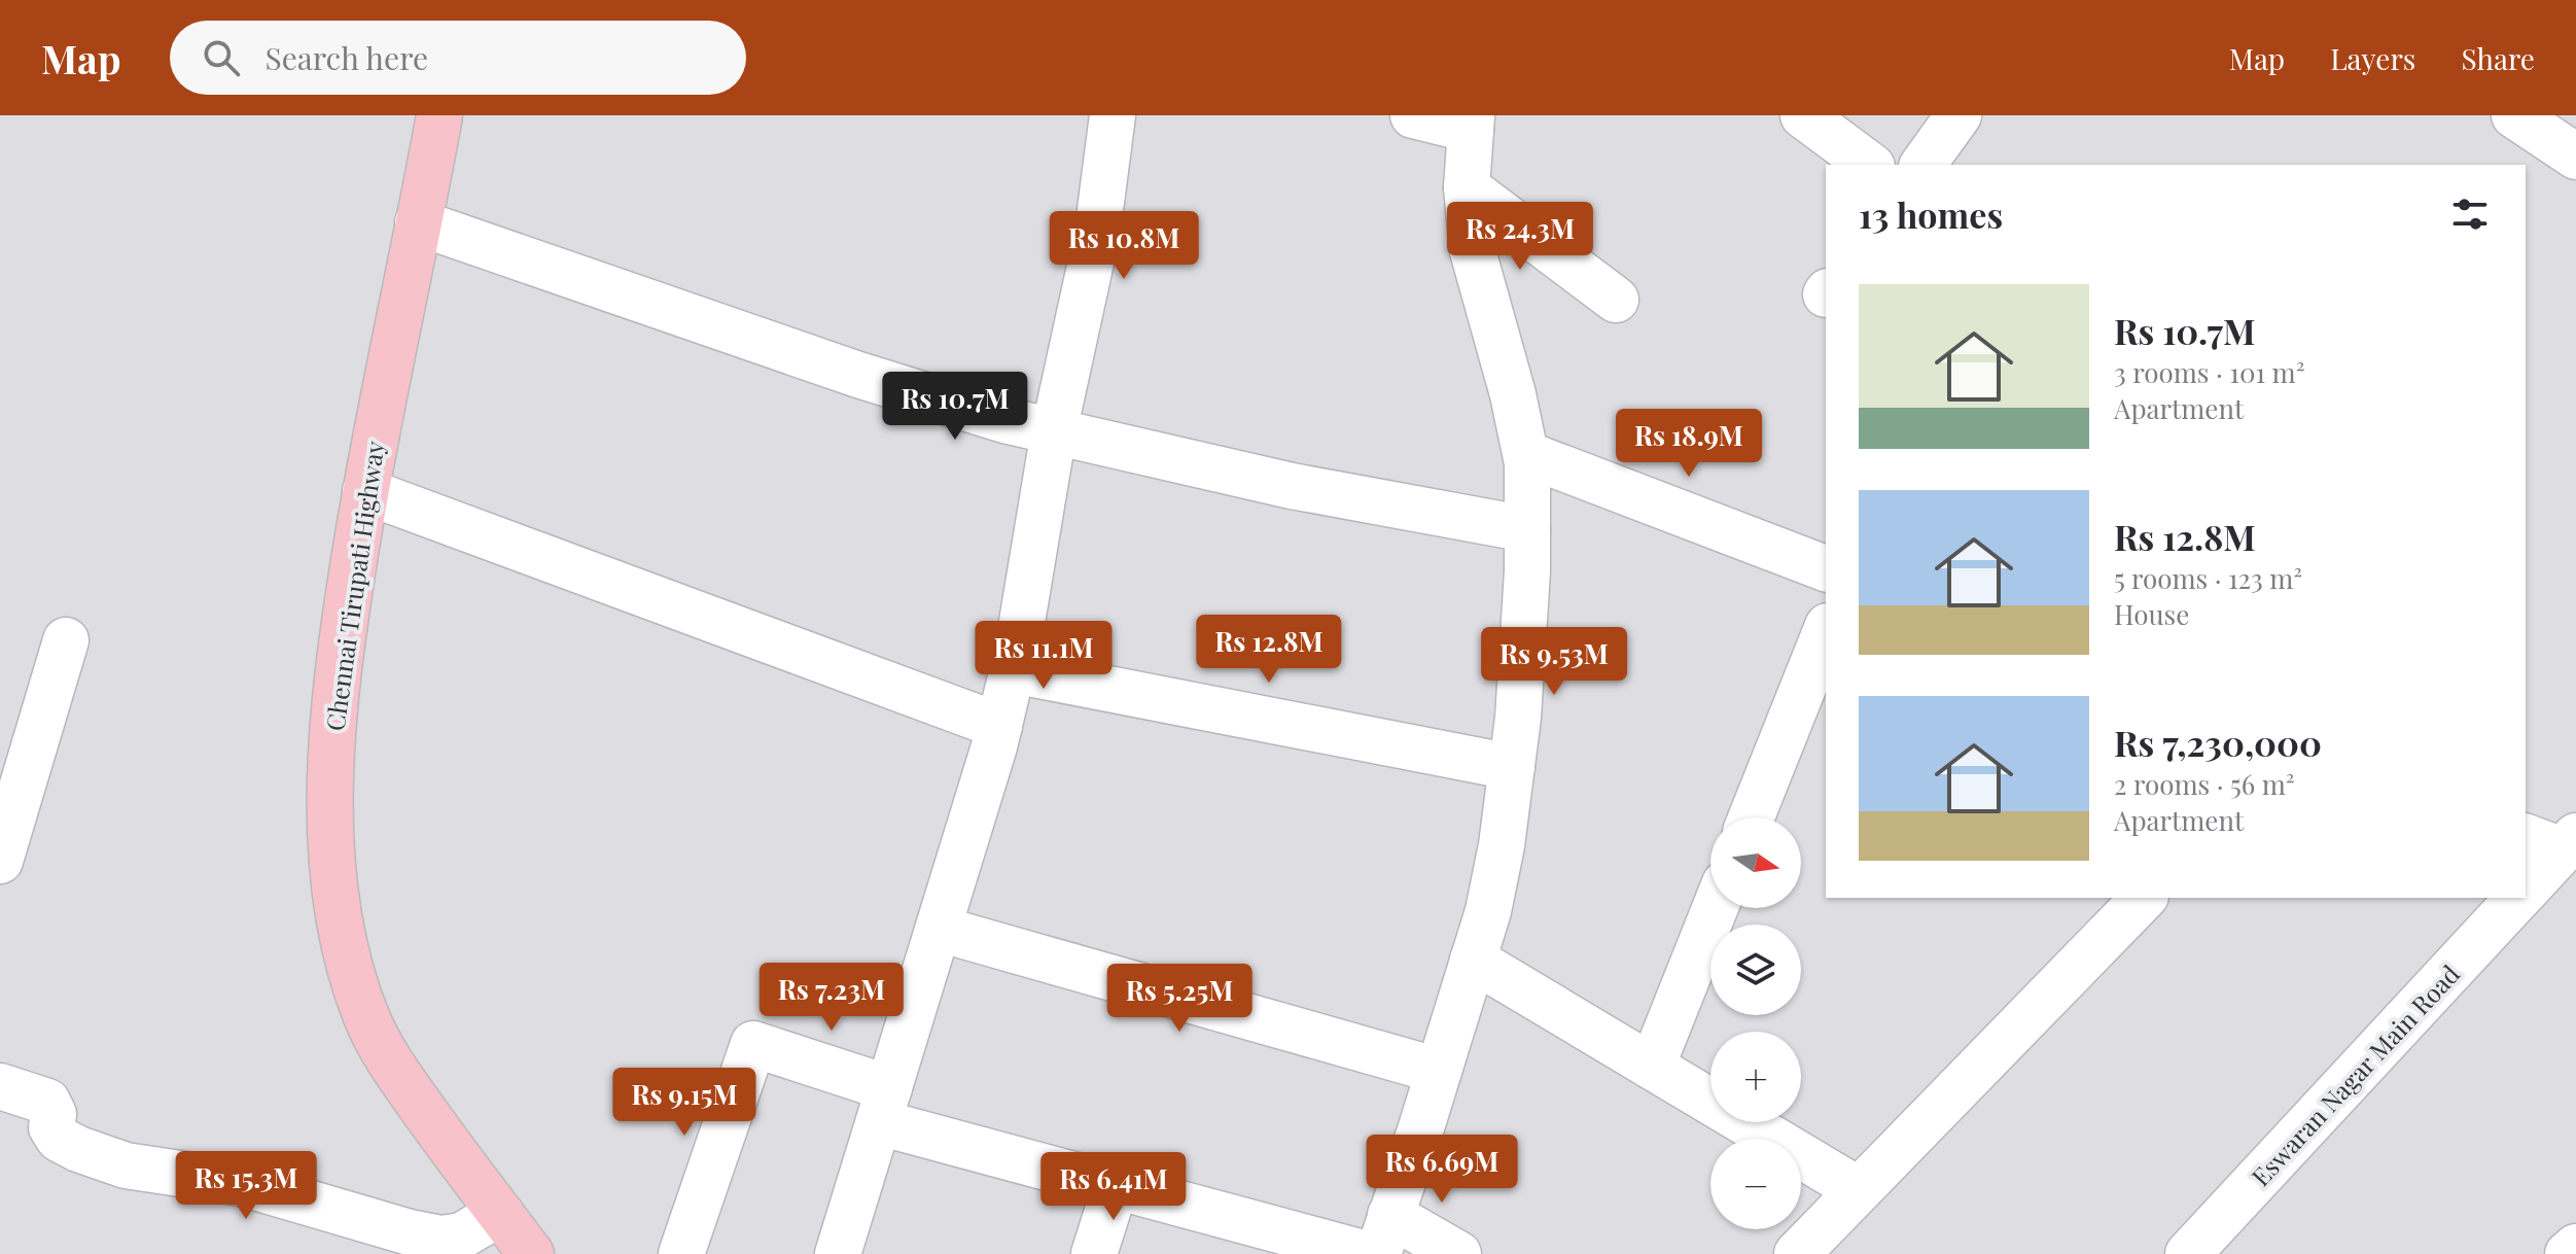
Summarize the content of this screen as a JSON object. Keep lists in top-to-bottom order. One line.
{"streets":{"main road":["Chennai Tirupati Highway"],"street":["Eswaran Nagar Main Road"]},"north":"right","page":{"header":"Map","search":"Search here","nav":["Map","Layers","Share"],"heading":"13 homes","price":["Rs 24.3M","Rs 10.8M","Rs 10.7M","Rs 18.9M","Rs 12.8M","Rs 11.1M","Rs 9.53M","Rs 7.23M","Rs 5.25M","Rs 9.15M","Rs 6.69M","Rs 15.3M","Rs 6.41M"],"list":[{"name":"Rs 10.7M","note":"3 rooms · 101 m² · Apartment"},{"name":"Rs 12.8M","note":"5 rooms · 123 m² · House"},{"name":"Rs 7,230,000","note":"2 rooms · 56 m² · Apartment"}],"map_buttons":["+","−"]}}
